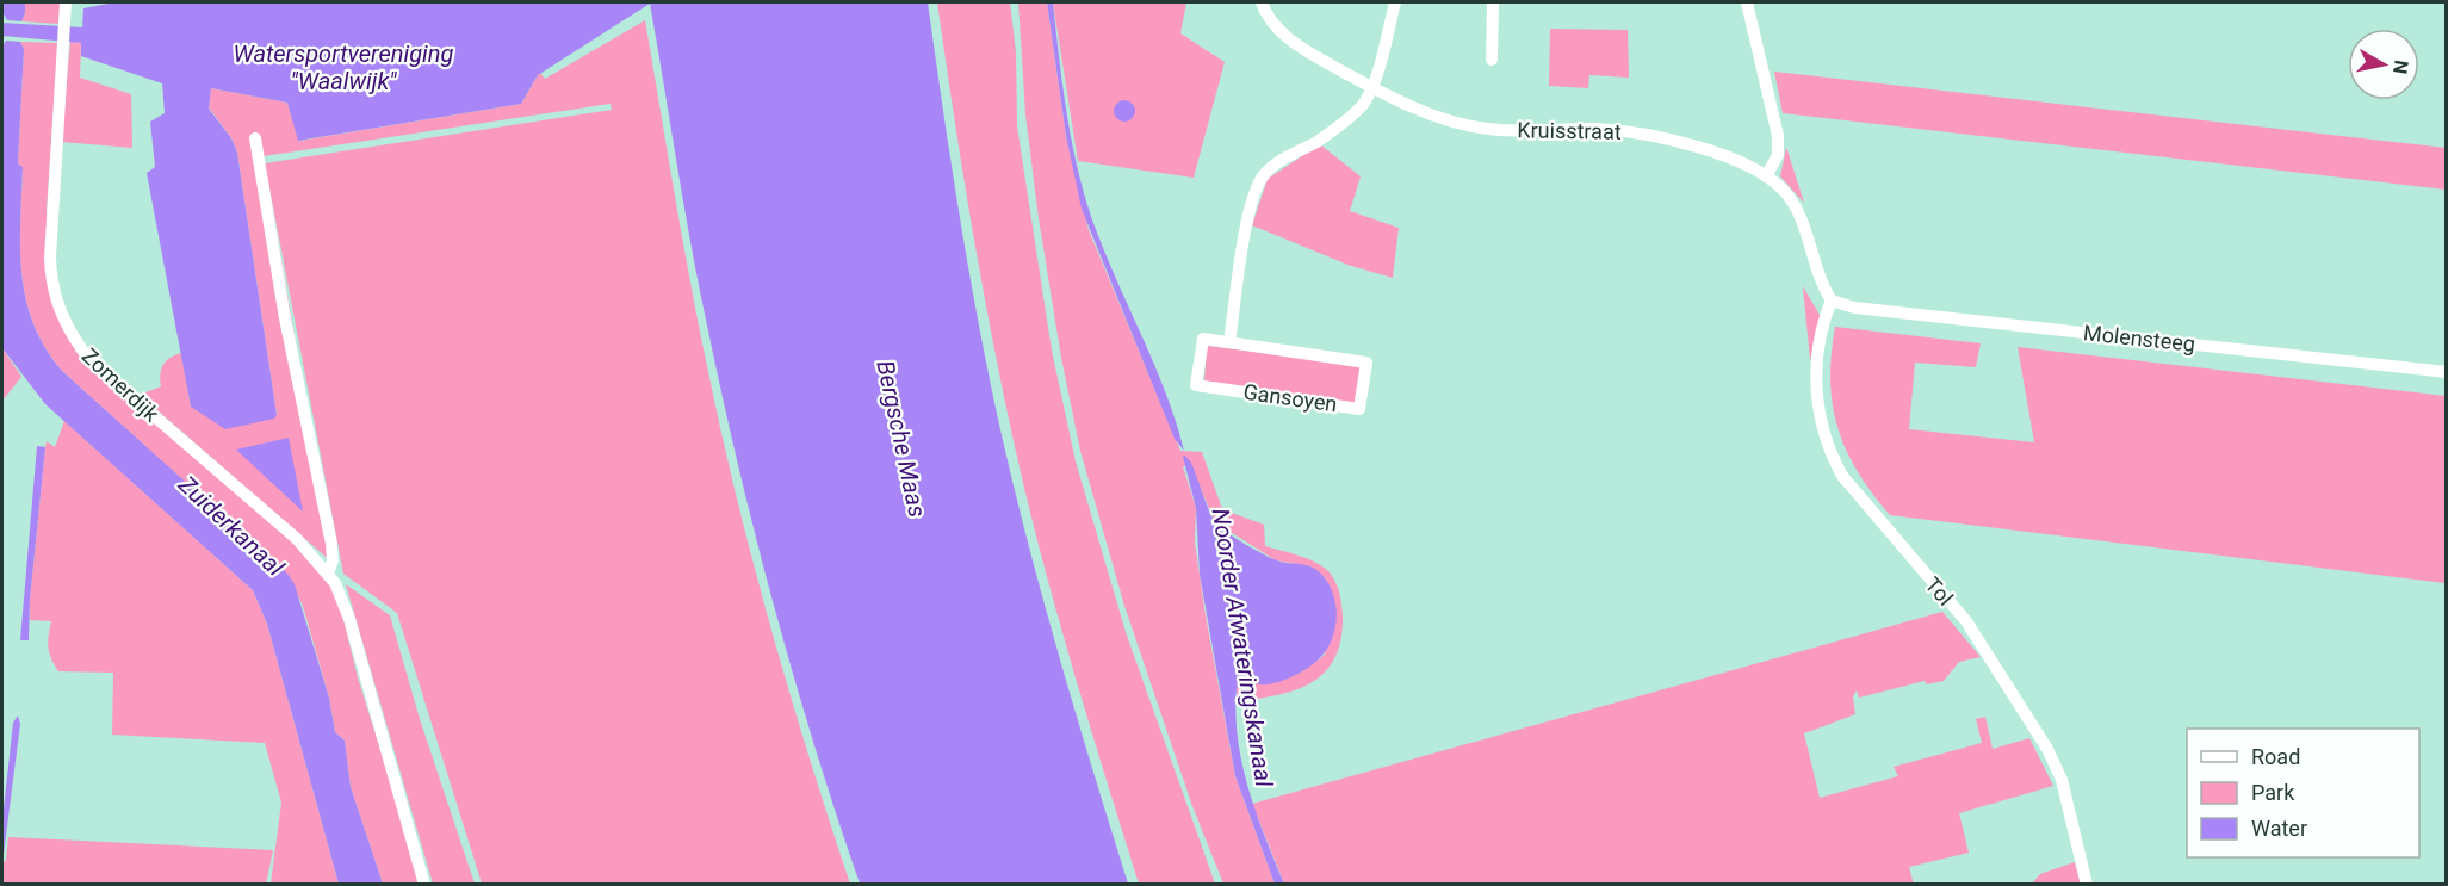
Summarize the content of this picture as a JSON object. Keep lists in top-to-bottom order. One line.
{"streets":{"street":["Kruisstraat","Molensteeg","Zomerdijk","Gansoyen","Tol"]},"crossings":[["Kruisstraat","Molensteeg"],["Kruisstraat","Tol"],["Molensteeg","Tol"]],"water":["Watersportvereniging \"Waalwijk\"","Bergsche Maas","Zuiderkanaal","Noorder Afwateringskanaal"],"legend":["Road","Park","Water"],"north":"right"}
